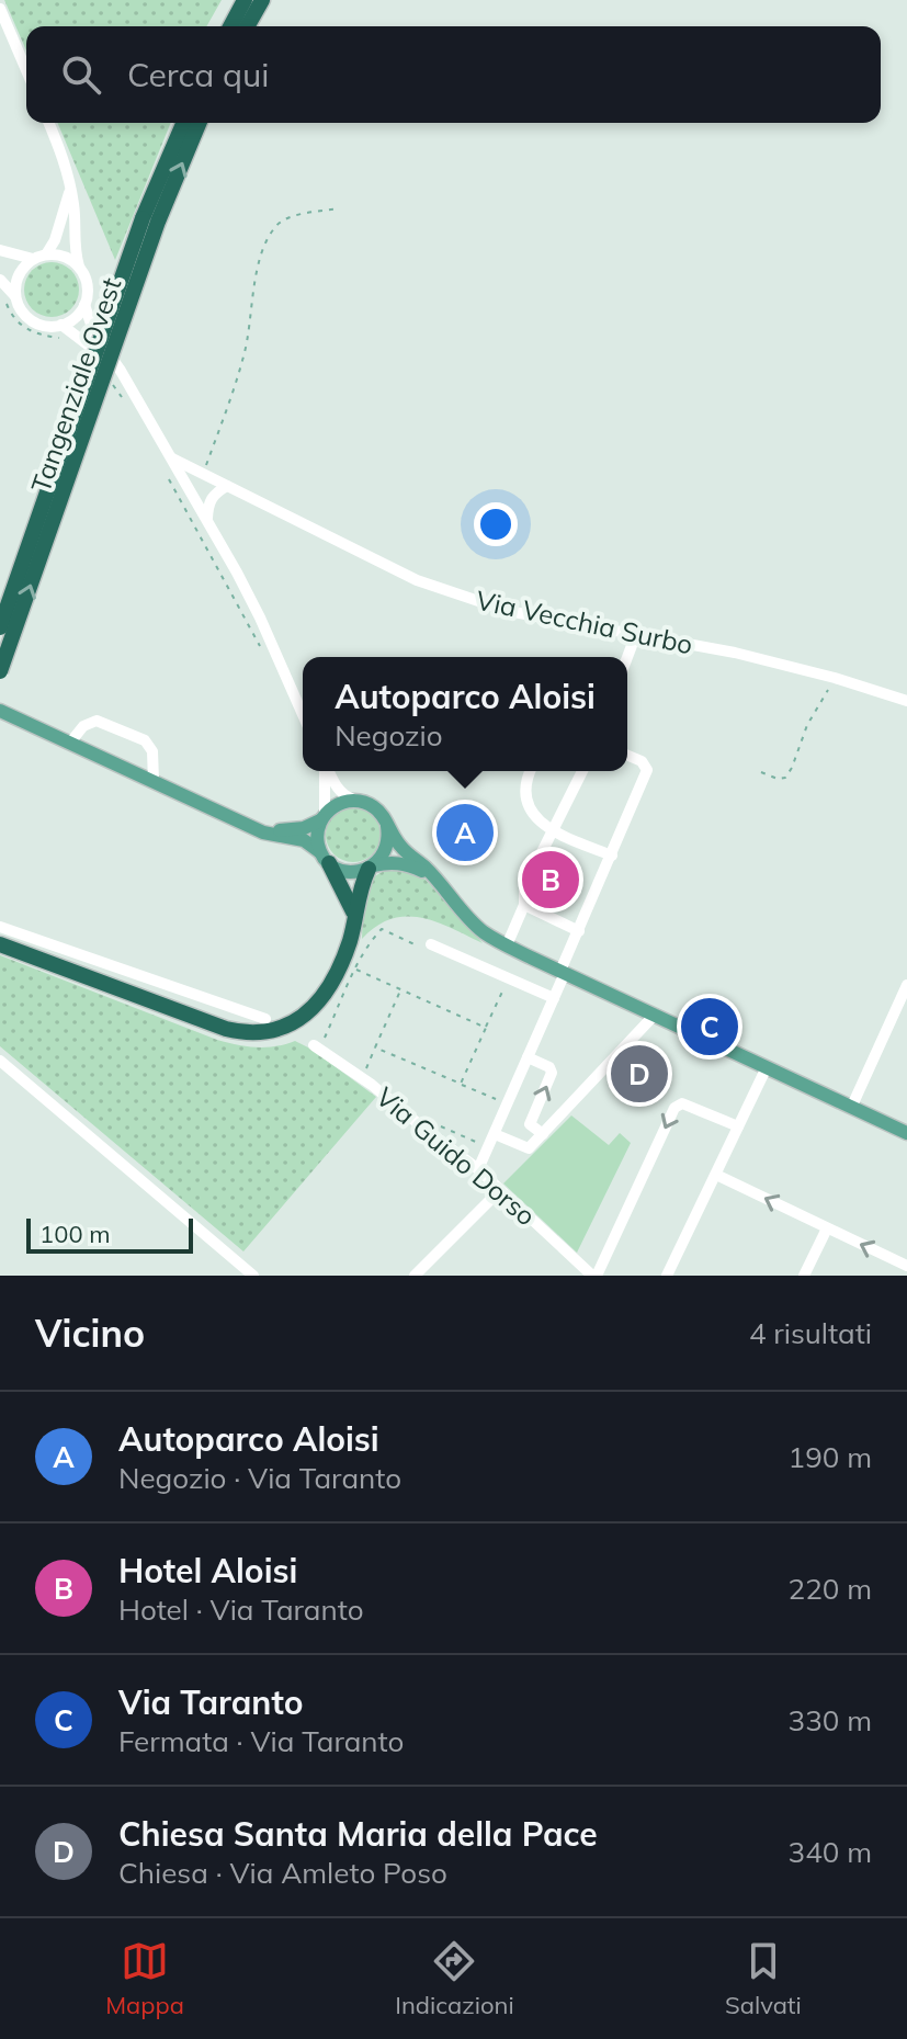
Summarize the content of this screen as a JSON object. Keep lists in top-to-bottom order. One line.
{"streets":{"highway":["Tangenziale Ovest"],"street":["Via Vecchia Surbo","Via Guido Dorso"]},"scale_bar":"100 m","page":{"search":"Cerca qui","popup":["Autoparco Aloisi","Negozio"],"pins":["A","B","C","D"],"scale":"100 m","heading":["Vicino","4 risultati"],"list":[{"mark":"A","name":"Autoparco Aloisi","note":"Negozio · Via Taranto","value":"190 m"},{"mark":"B","name":"Hotel Aloisi","note":"Hotel · Via Taranto","value":"220 m"},{"mark":"C","name":"Via Taranto","note":"Fermata · Via Taranto","value":"330 m"},{"mark":"D","name":"Chiesa Santa Maria della Pace","note":"Chiesa · Via Amleto Poso","value":"340 m"}],"nav":["Mappa","Indicazioni","Salvati"]}}
